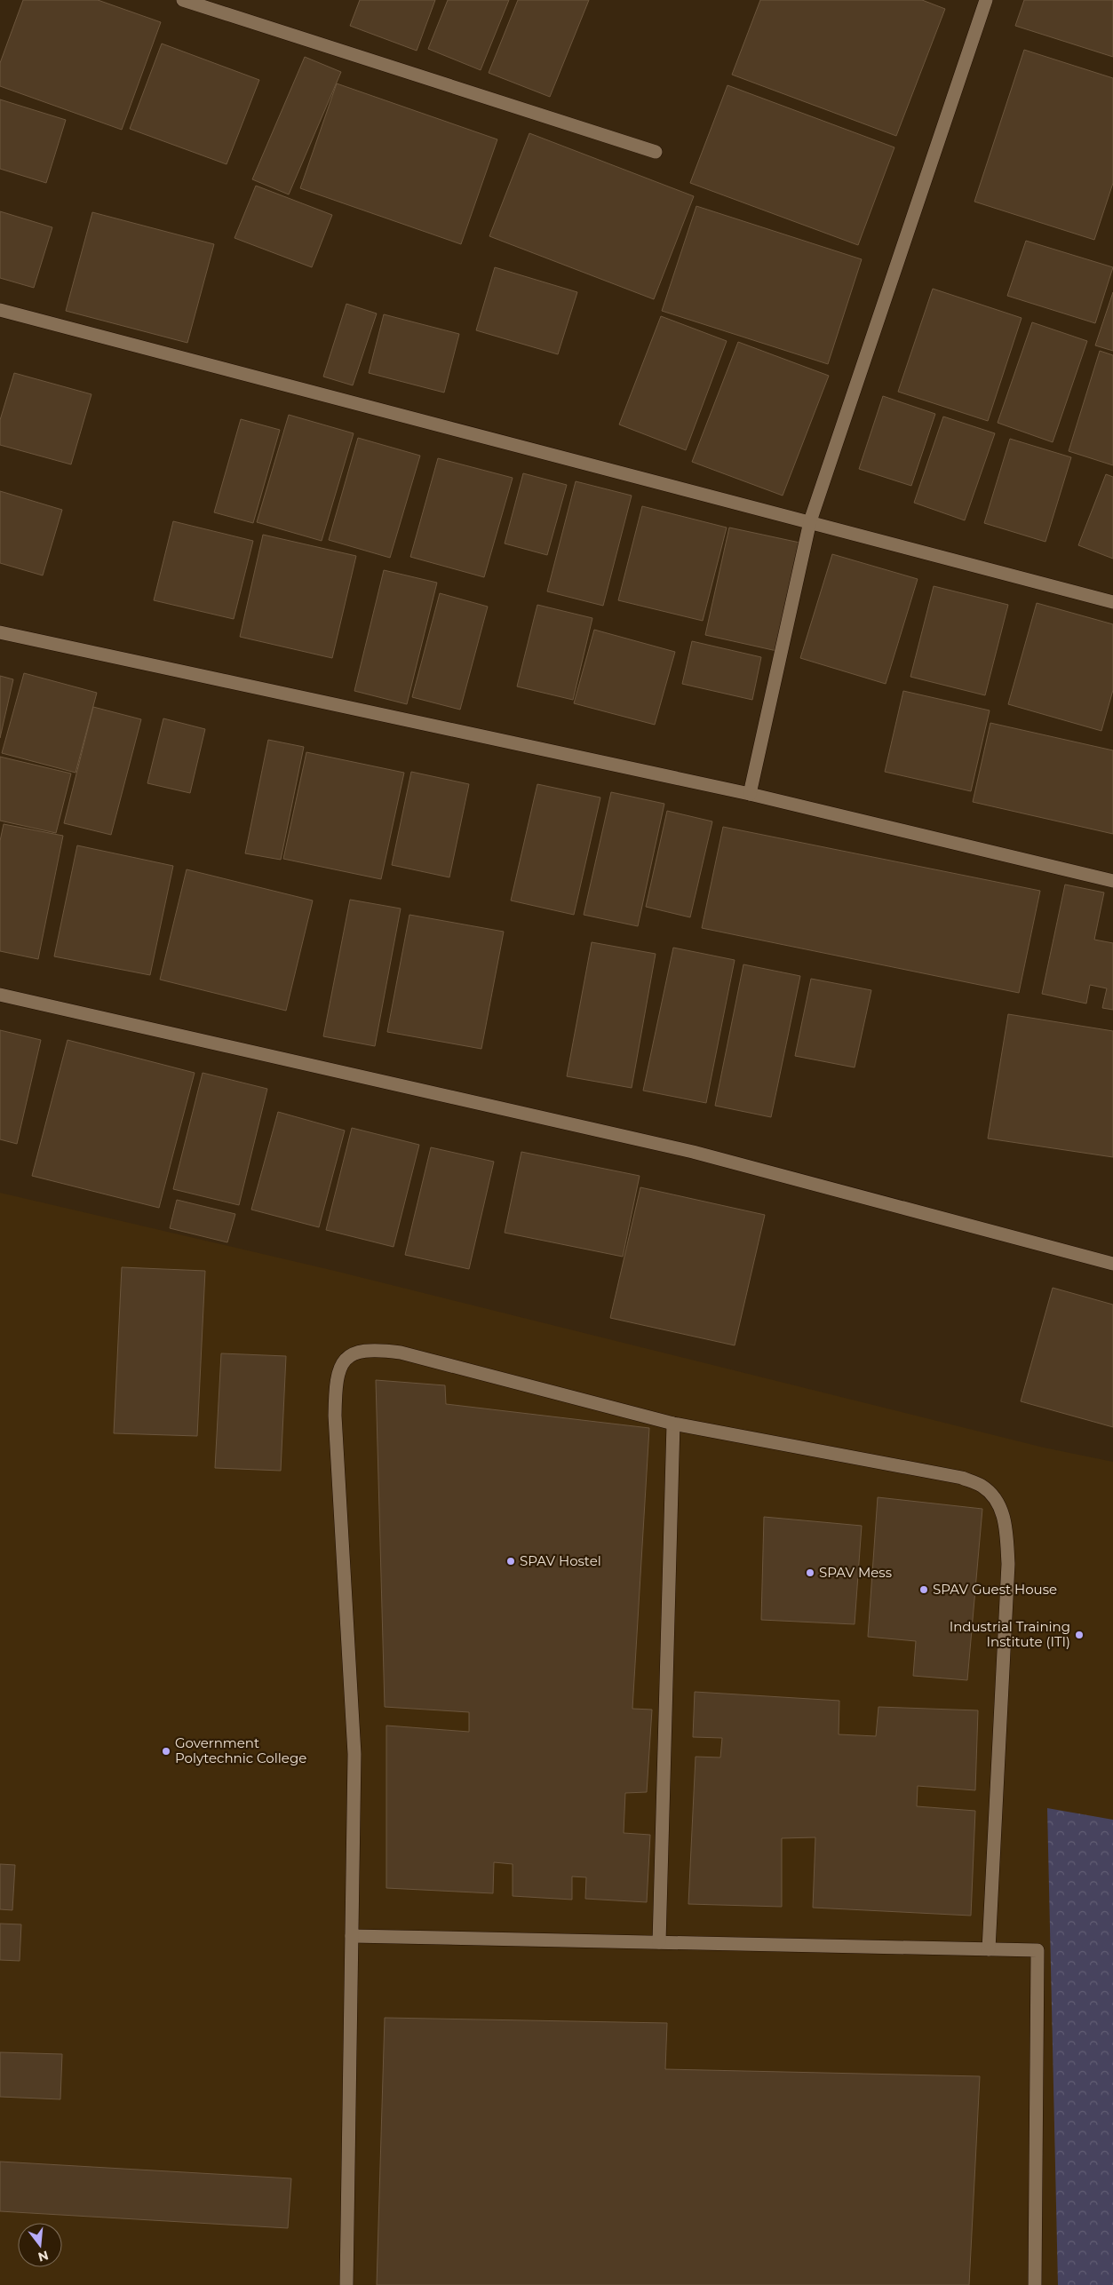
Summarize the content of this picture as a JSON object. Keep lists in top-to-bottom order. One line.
{"places":["SPAV Hostel","SPAV Mess","SPAV Guest House","Industrial Training Institute (ITI)","Government Polytechnic College"],"north":"bottom"}
